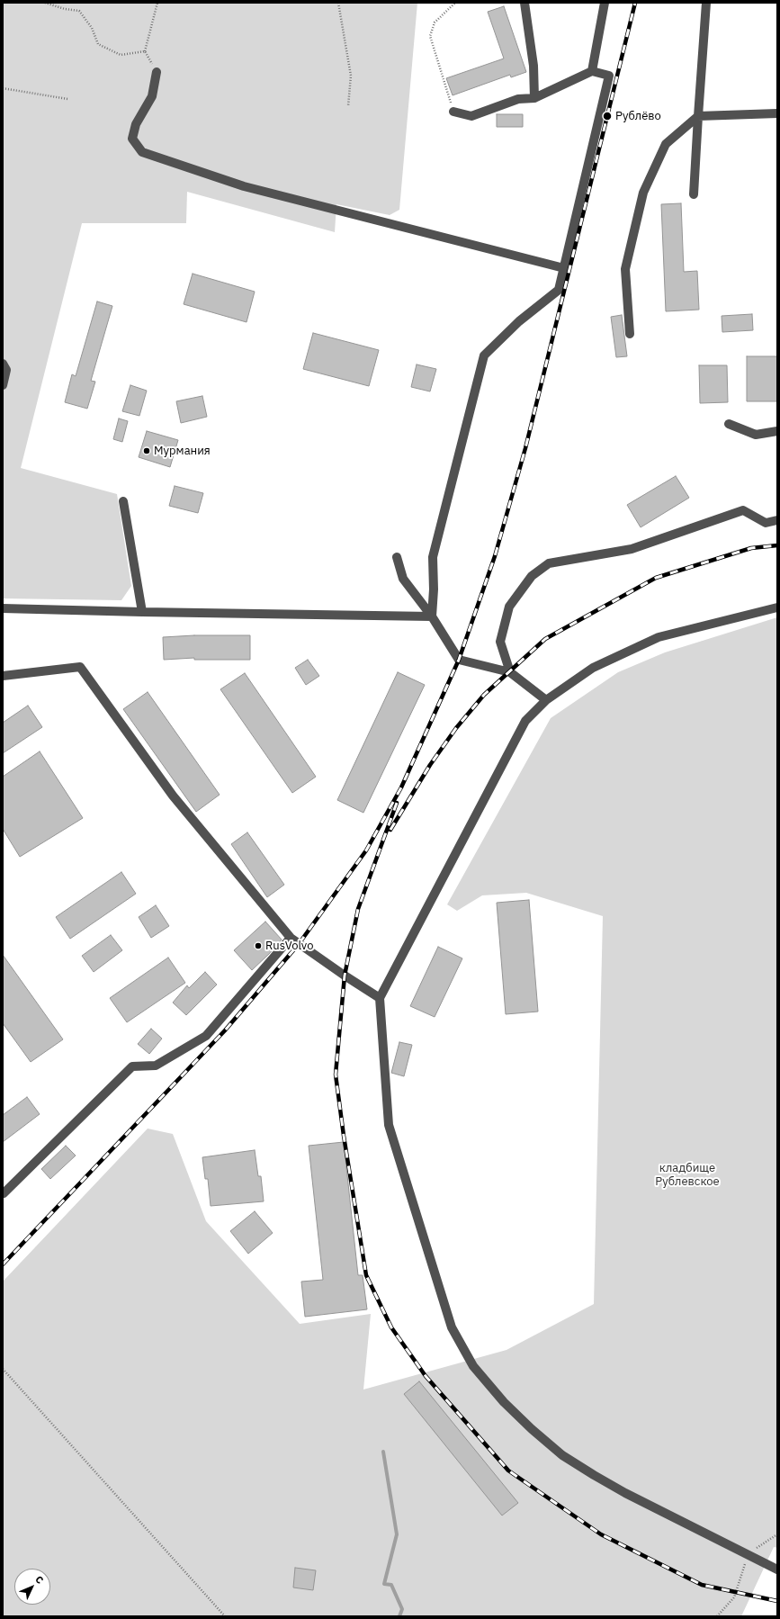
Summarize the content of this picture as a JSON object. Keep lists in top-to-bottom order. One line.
{"parks":["кладбище Рублевское"],"places":["Рублёво","Мурмания","RusVolvo"],"north":"top right"}
